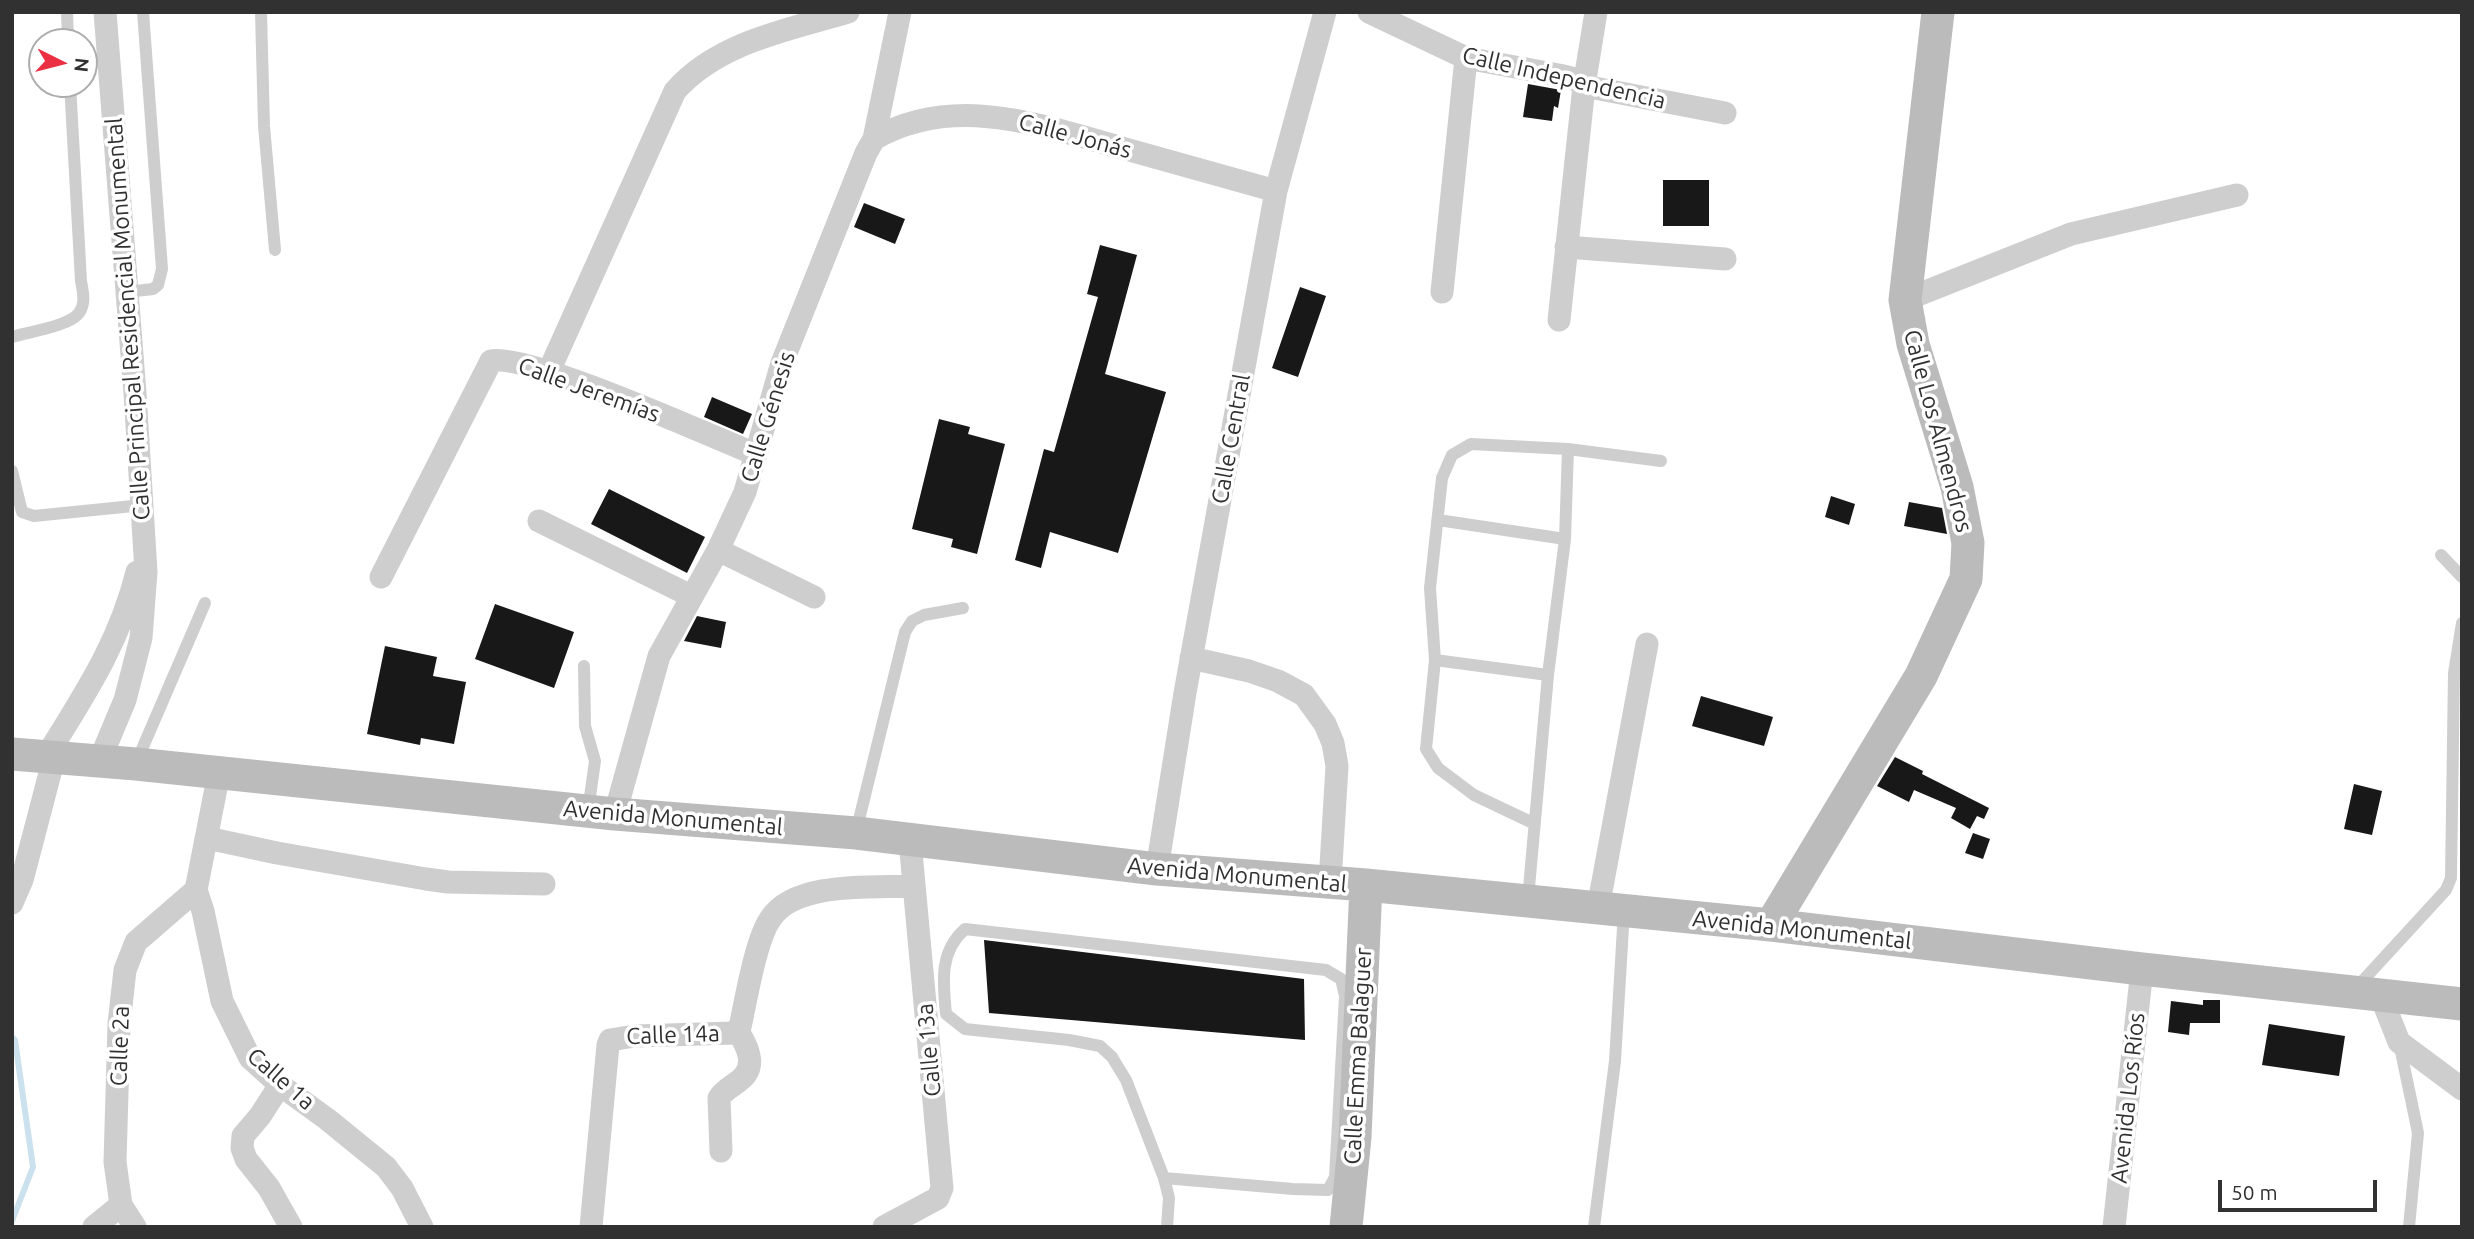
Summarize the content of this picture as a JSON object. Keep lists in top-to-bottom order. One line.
{"streets":{"main road":["Calle Los Almendros","Avenida Monumental","Calle Emma Balaguer"],"street":["Calle Independencia","Calle Jonás","Calle Principal Residencial Monumental","Calle Jeremías","Calle Génesis","Calle Central","Calle 14a","Calle 2a","Calle 13a","Calle 1a","Avenida Los Ríos"]},"crossings":[["Calle Jonás","Calle Génesis"],["Calle Jonás","Calle Central"],["Calle Principal Residencial Monumental","Avenida Monumental"],["Calle Jeremías","Calle Génesis"],["Calle Génesis","Avenida Monumental"],["Calle Los Almendros","Avenida Monumental"],["Calle Central","Avenida Monumental"],["Avenida Monumental","Calle 13a"],["Avenida Monumental","Calle Emma Balaguer"],["Avenida Monumental","Calle 1a"],["Avenida Monumental","Avenida Los Ríos"],["Calle 14a","Calle 13a"],["Calle 2a","Calle 1a"]],"scale_bar":"50 m","north":"right"}
